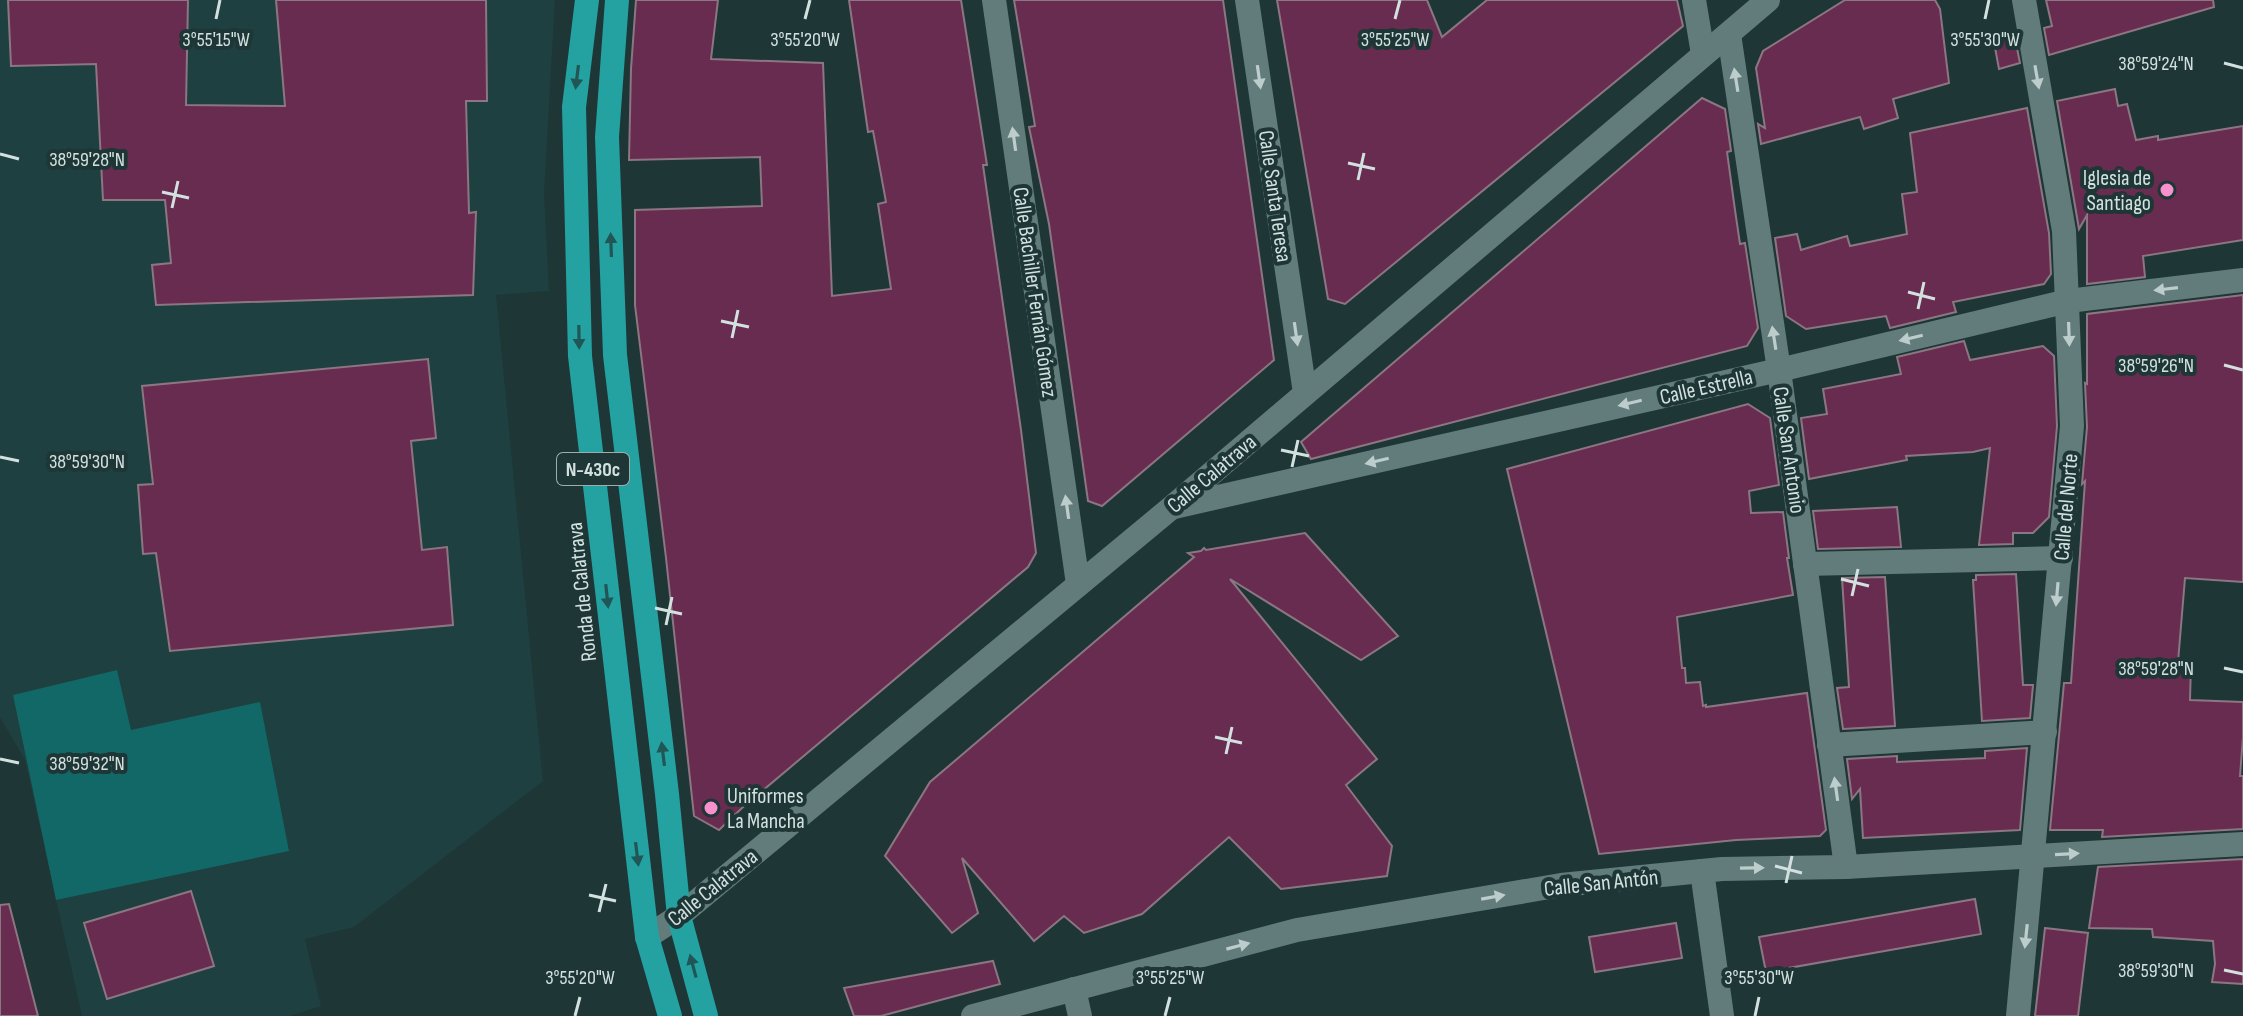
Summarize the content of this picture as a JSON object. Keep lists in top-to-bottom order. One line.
{"streets":{"highway":["N-430c","Ronda de Calatrava"],"street":["Calle Santa Teresa","Calle Bachiller Fernán Gómez","Calle Estrella","Calle San Antonio","Calle Calatrava","Calle del Norte","Calle San Antón"]},"crossings":[["Calle Santa Teresa","Calle Calatrava"],["Calle Bachiller Fernán Gómez","Calle Calatrava"],["Calle Estrella","Calle San Antonio"],["Calle Estrella","Calle Calatrava"],["Calle Estrella","Calle del Norte"],["Calle San Antonio","Calle Calatrava"],["Calle San Antonio","Calle San Antón"],["N-430c","Calle Calatrava"],["N-430c","Ronda de Calatrava"],["Calle Calatrava","Ronda de Calatrava"],["Calle del Norte","Calle San Antón"]],"one_way":["Calle Santa Teresa","Calle Bachiller Fernán Gómez","Calle Estrella","Calle San Antonio","Calle del Norte","Calle San Antón"],"places":["Iglesia de Santiago","Uniformes La Mancha"],"coordinates":["3°55'15\"W","3°55'20\"W","3°55'25\"W","3°55'30\"W","38°59'24\"N","38°59'28\"N","38°59'26\"N","38°59'30\"N","38°59'32\"N"]}
